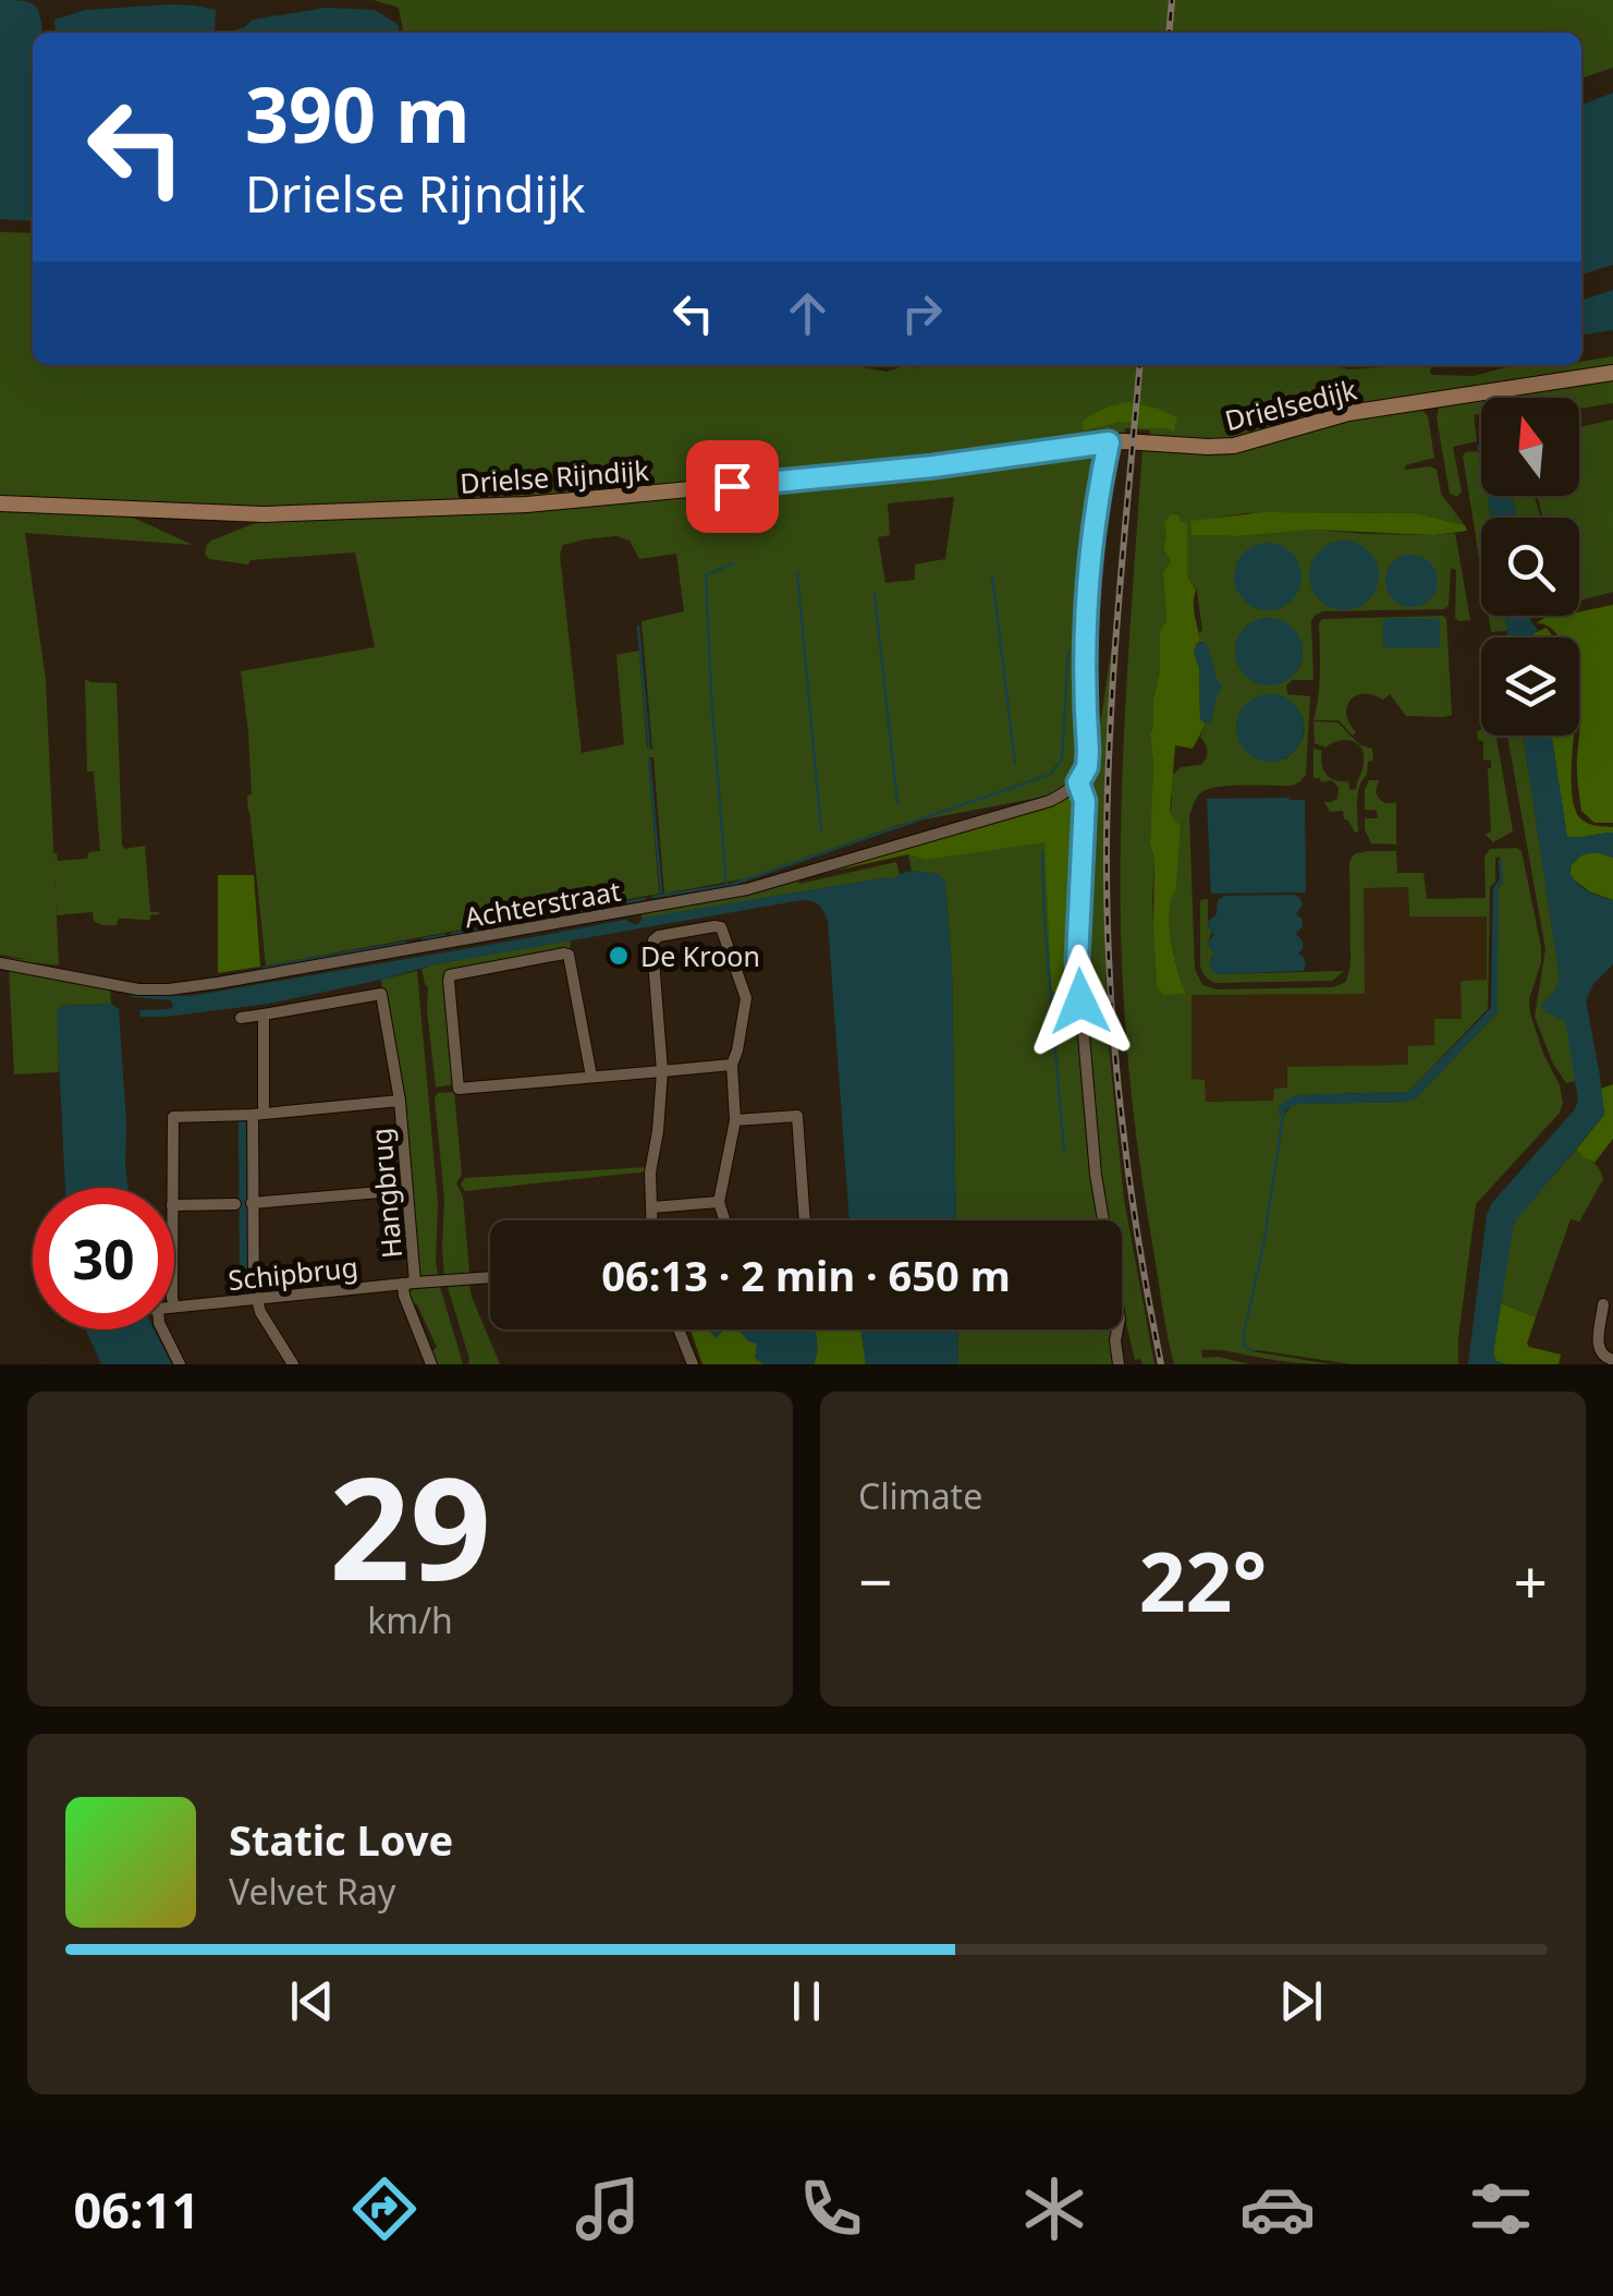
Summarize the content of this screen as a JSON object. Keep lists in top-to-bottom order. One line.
{"streets":{"street":["Drielsedijk","Drielse Rijndijk","Achterstraat","Hangbrug","Schipbrug"]},"crossings":[["Drielsedijk","Drielse Rijndijk"],["Hangbrug","Schipbrug"]],"places":["De Kroon"],"north":"top","page":{"turn":["390 m","Drielse Rijndijk"],"limit":"30","trip":"06:13 · 2 min · 650 m","tile":[["29","km/h"],"Climate"],"heat":["−","22°","+"],"song":["Static Love","Velvet Ray"],"tabs":"06:11"}}
